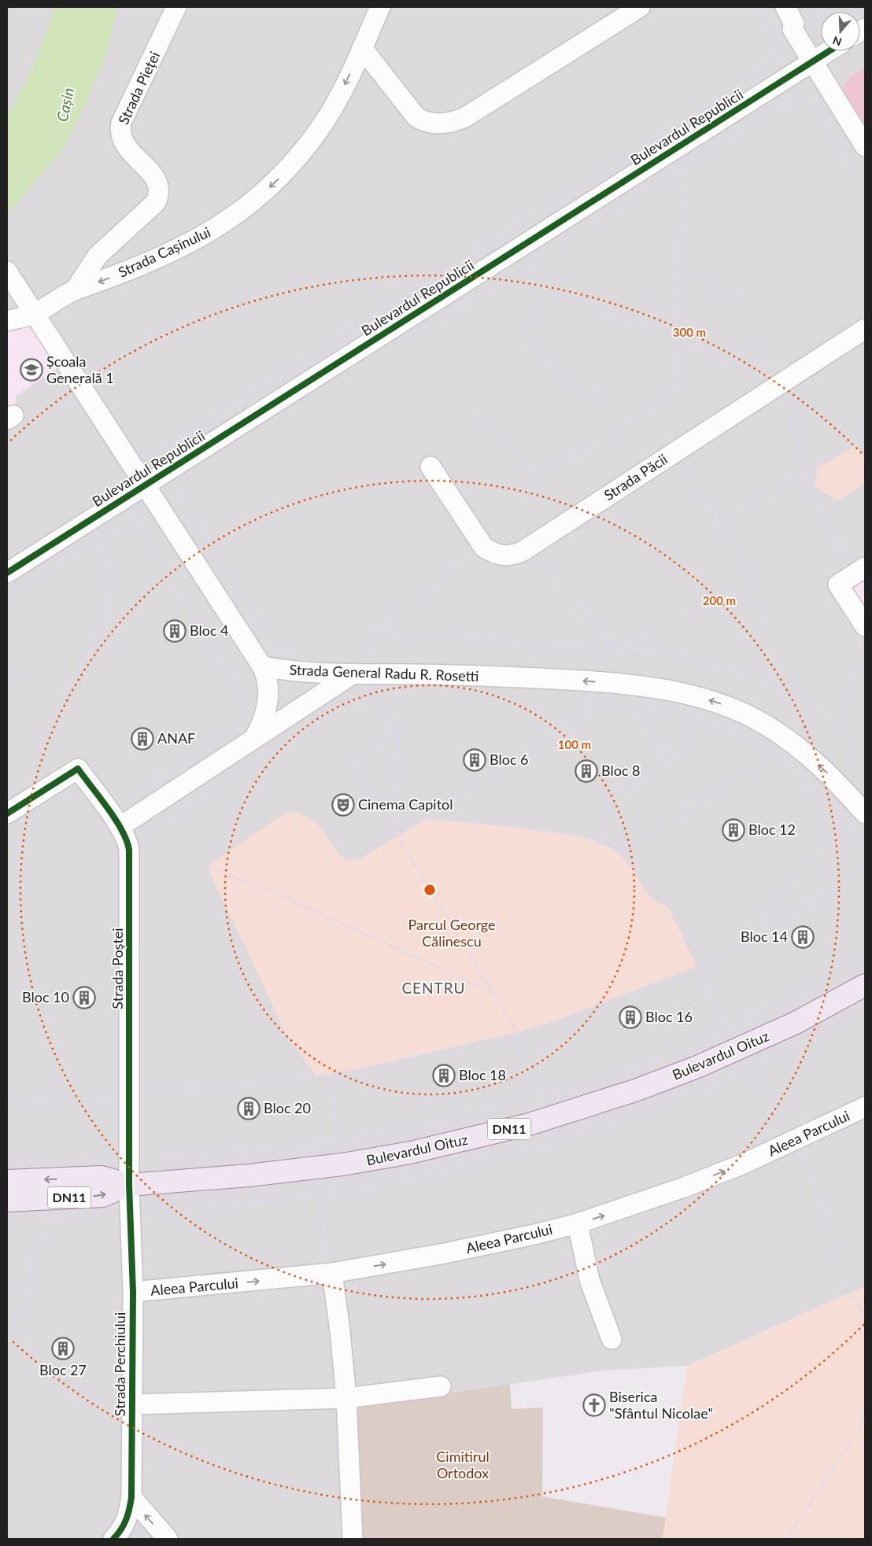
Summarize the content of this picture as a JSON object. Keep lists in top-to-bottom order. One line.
{"streets":{"main road":["Bulevardul Oituz","DN11"],"street":["Strada Pieței","Bulevardul Republicii","Strada Cașinului","Strada Păcii","Strada General Radu R. Rosetti","Strada Poștei","Aleea Parcului","Strada Perchiului"]},"crossings":[["Strada Pieței","Strada Cașinului"],["Strada Poștei","Bulevardul Oituz"],["Strada Poștei","Strada Perchiului"],["Bulevardul Oituz","Strada Perchiului"],["Aleea Parcului","Strada Perchiului"]],"one_way":["Strada Cașinului","Strada General Radu R. Rosetti"],"districts":["CENTRU"],"water":["Cașin"],"parks":["Parcul George Călinescu","Cimitirul Ortodox"],"places":{"school or university":["Școala Generală 1"],"building":["Bloc 4","ANAF","Bloc 6","Bloc 8","Bloc 12","Bloc 14","Bloc 10","Bloc 16","Bloc 18","Bloc 20","Bloc 27"],"theatre":["Cinema Capitol"],"church":["Biserica \"Sfântul Nicolae\""]},"north":"bottom","rings":["300 m","200 m","100 m"]}
